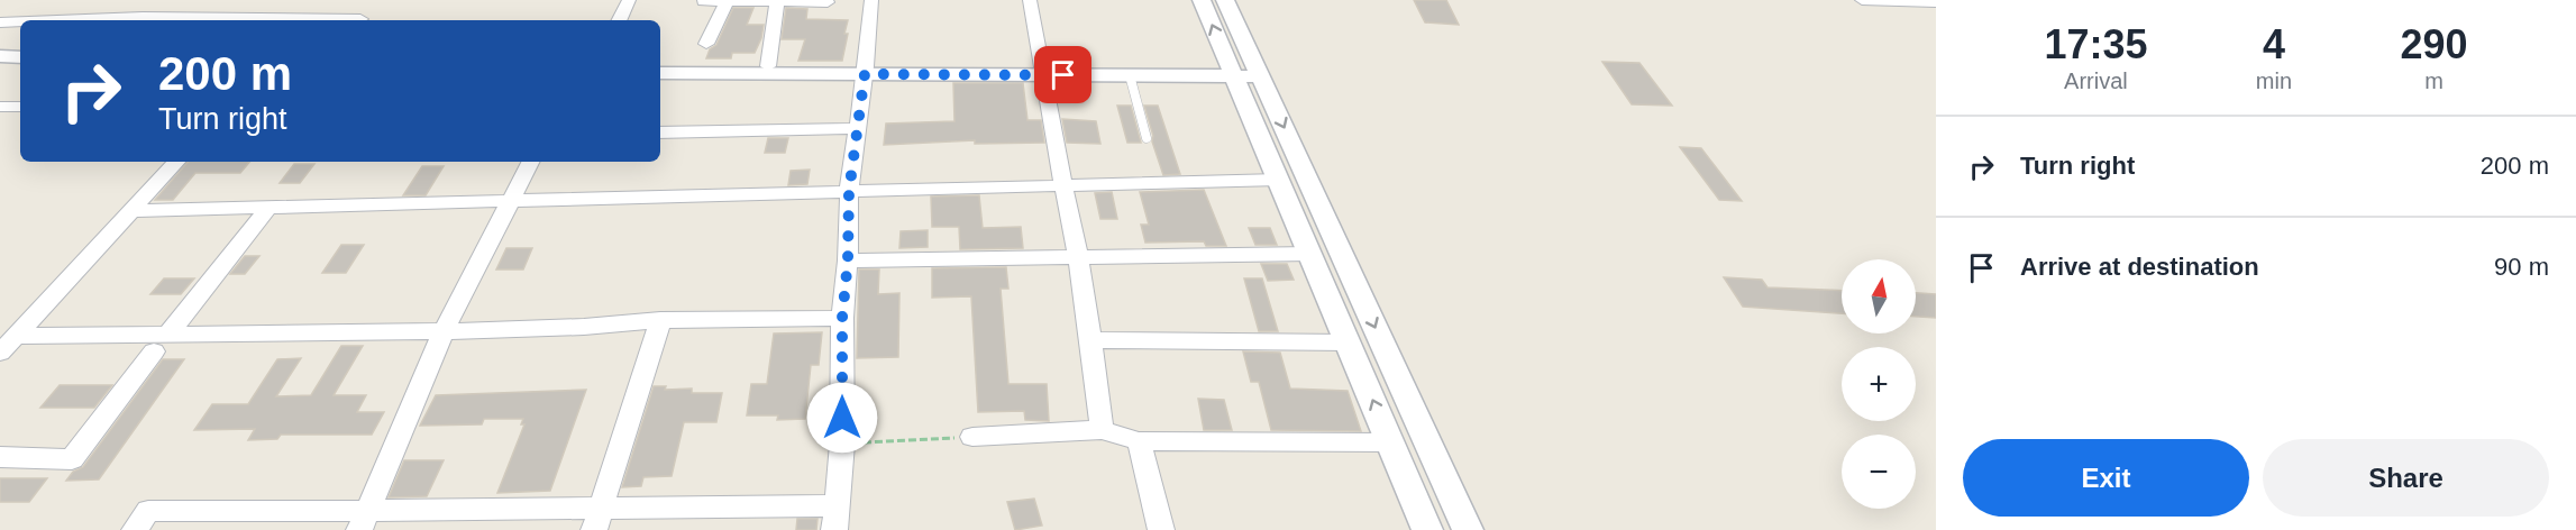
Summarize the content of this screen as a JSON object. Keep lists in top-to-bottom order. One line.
{"north":"top","page":{"eta":["17:35","Arrival","4","min","290","m"],"turn":["200 m","Turn right"],"list":[{"name":"Turn right","value":"200 m"},{"name":"Arrive at destination","value":"90 m"}],"map_buttons":["+","−"],"buttons":["Exit","Share"]}}
